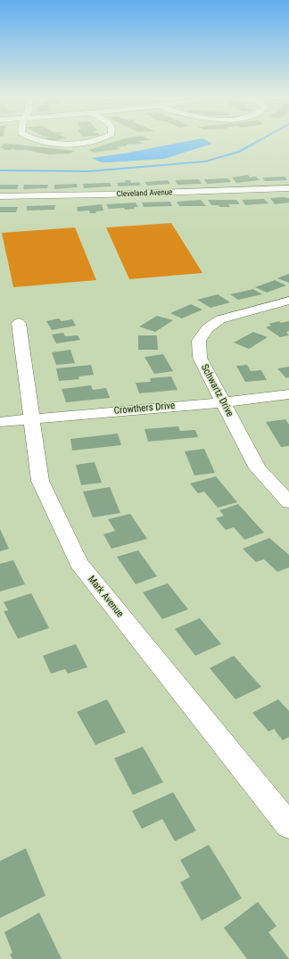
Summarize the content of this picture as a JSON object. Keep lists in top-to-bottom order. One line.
{"streets":{"street":["Cleveland Avenue","Schwartz Drive","Crowthers Drive","Mark Avenue"]},"crossings":[["Schwartz Drive","Crowthers Drive"],["Crowthers Drive","Mark Avenue"]]}
